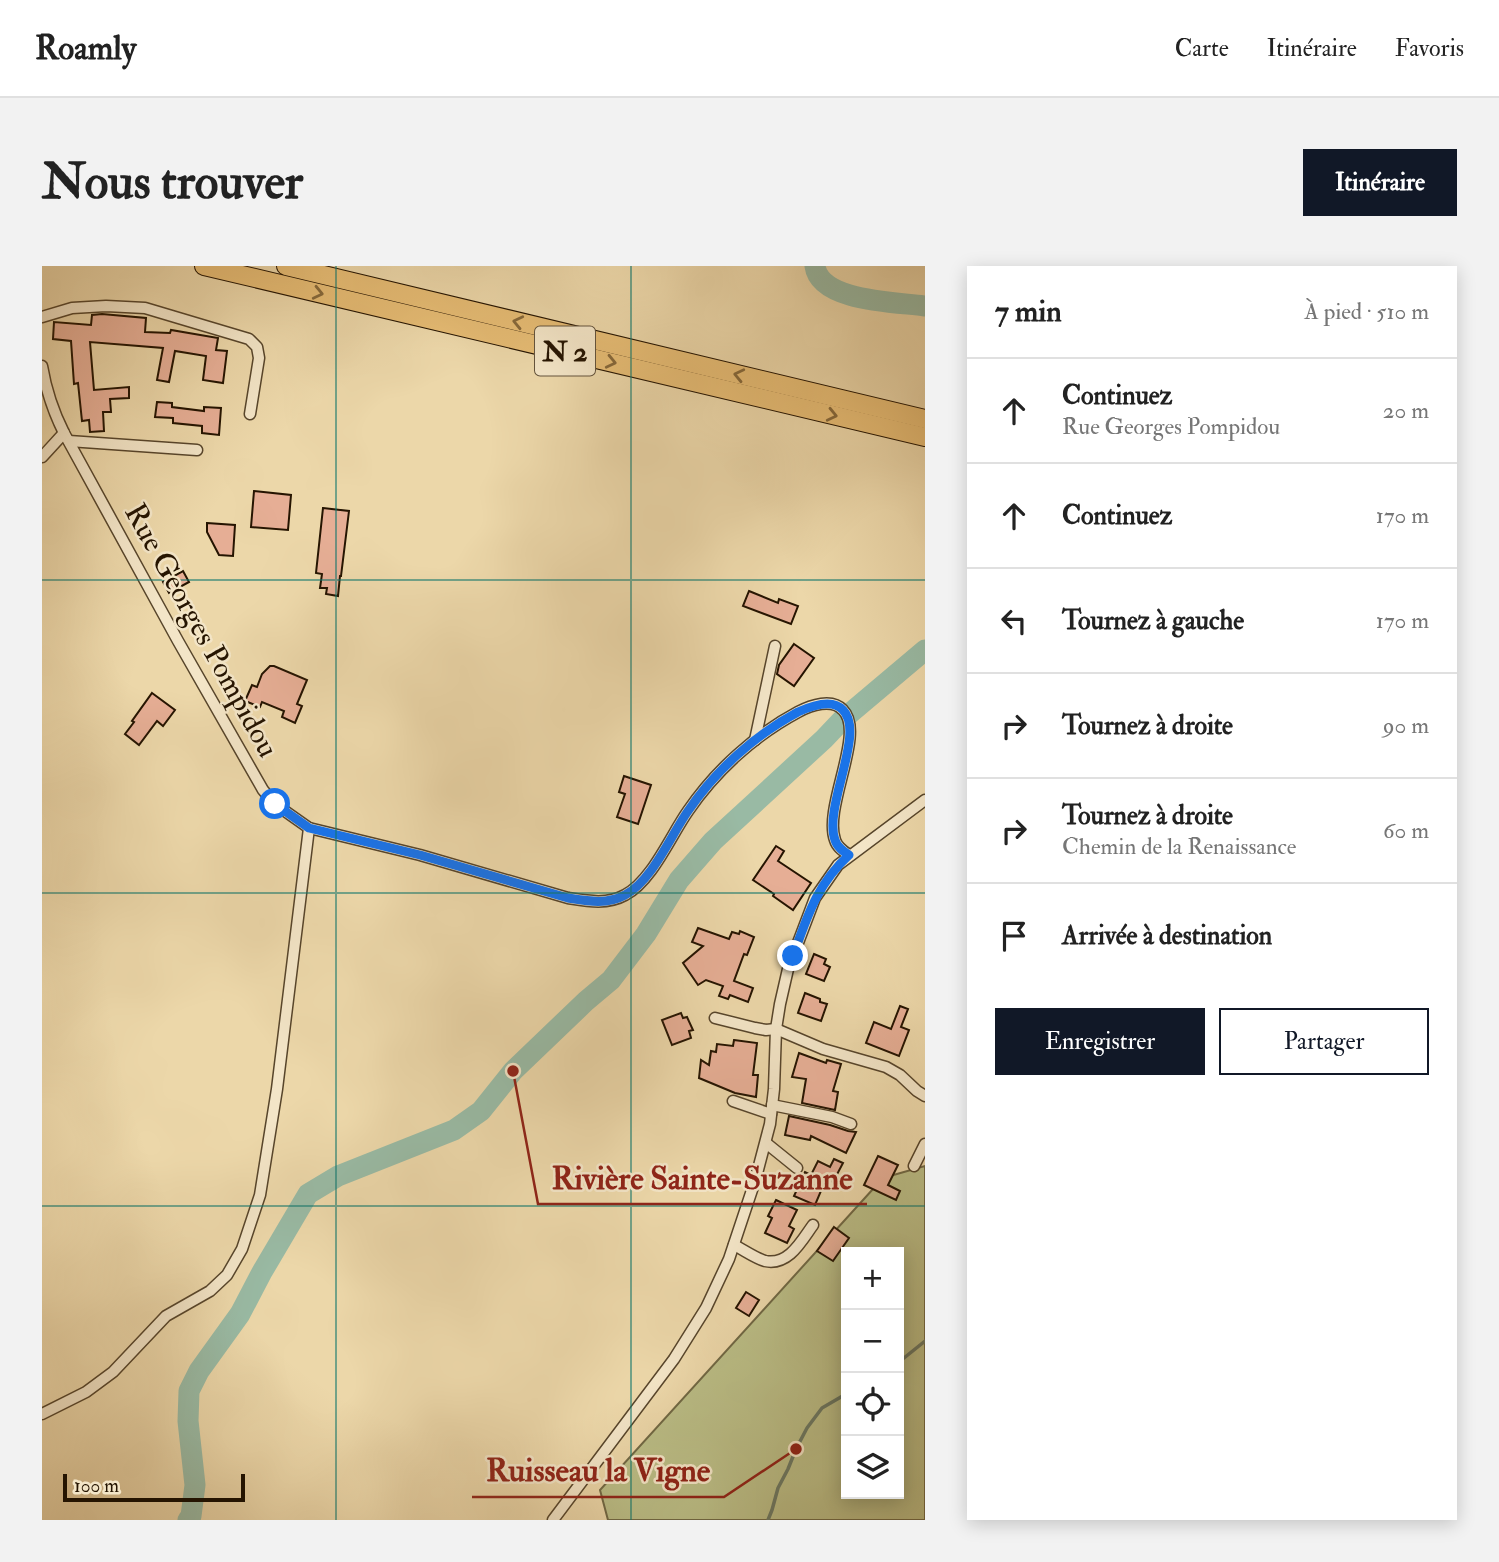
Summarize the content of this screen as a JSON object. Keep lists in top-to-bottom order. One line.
{"streets":{"highway":["N 2"],"street":["Rue Georges Pompidou"]},"places":["Rivière Sainte-Suzanne","Ruisseau la Vigne"],"scale_bar":"100 m","page":{"header":"Roamly","nav":["Carte","Itinéraire","Favoris"],"buttons":["Itinéraire",["Enregistrer","Partager"]],"title":"Nous trouver","heading":["7 min","À pied · 510 m"],"list":[["Continuez","Rue Georges Pompidou","20 m"],["Continuez","170 m"],["Tournez à gauche","170 m"],["Tournez à droite","90 m"],["Tournez à droite","Chemin de la Renaissance","60 m"],"Arrivée à destination"],"map_buttons":["+","−"],"scale":"100 m"}}
